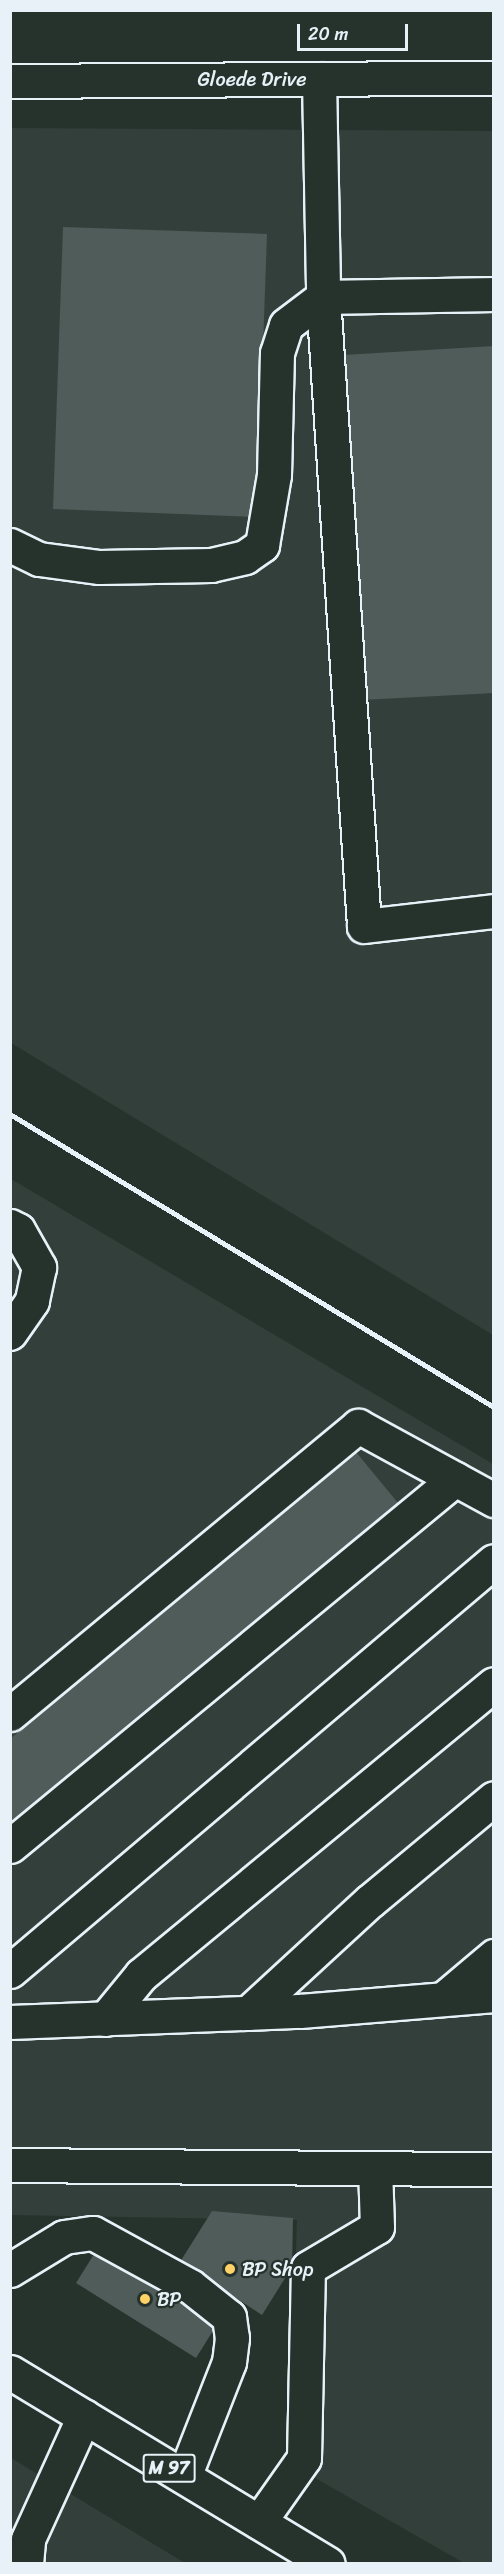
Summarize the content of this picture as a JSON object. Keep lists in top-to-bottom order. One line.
{"streets":{"street":["Gloede Drive","M 97"]},"places":["BP Shop","BP"],"scale_bar":"20 m"}
